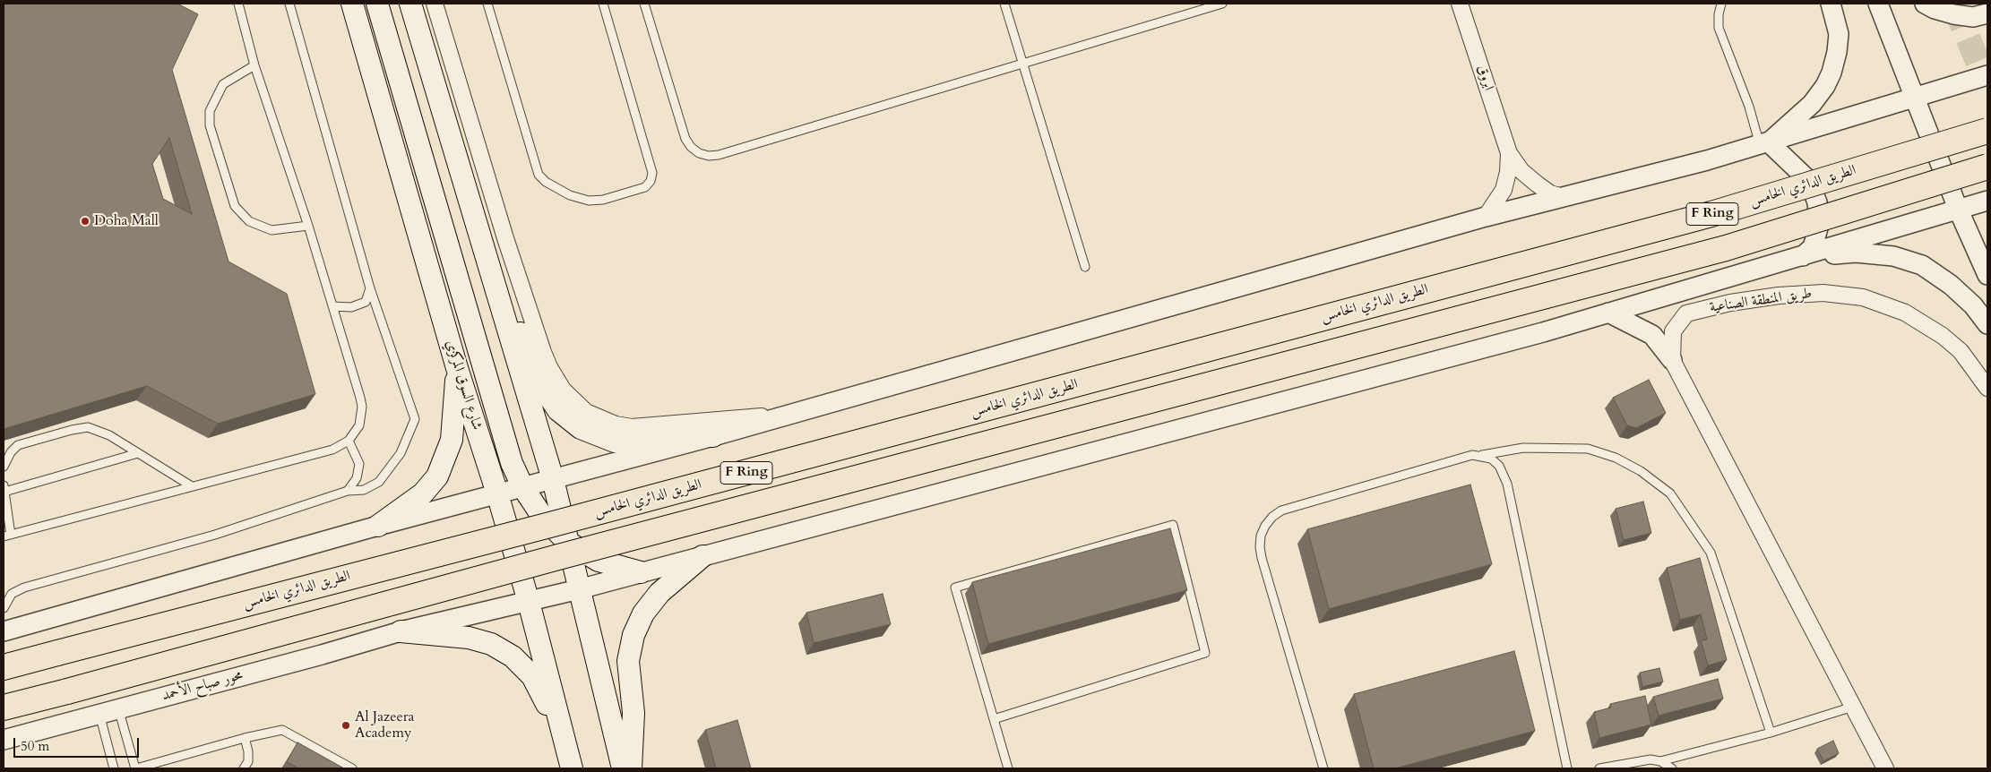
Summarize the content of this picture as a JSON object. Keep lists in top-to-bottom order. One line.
{"streets":{"highway":["الطريق الدائري الخامس","F Ring"],"main road":["شارع السوق المركزي"],"street":["ابروق","طريق المنطقة الصناعية","محور صباح الأحمد"]},"places":["Doha Mall","Al Jazeera Academy"],"scale_bar":"50 m"}
